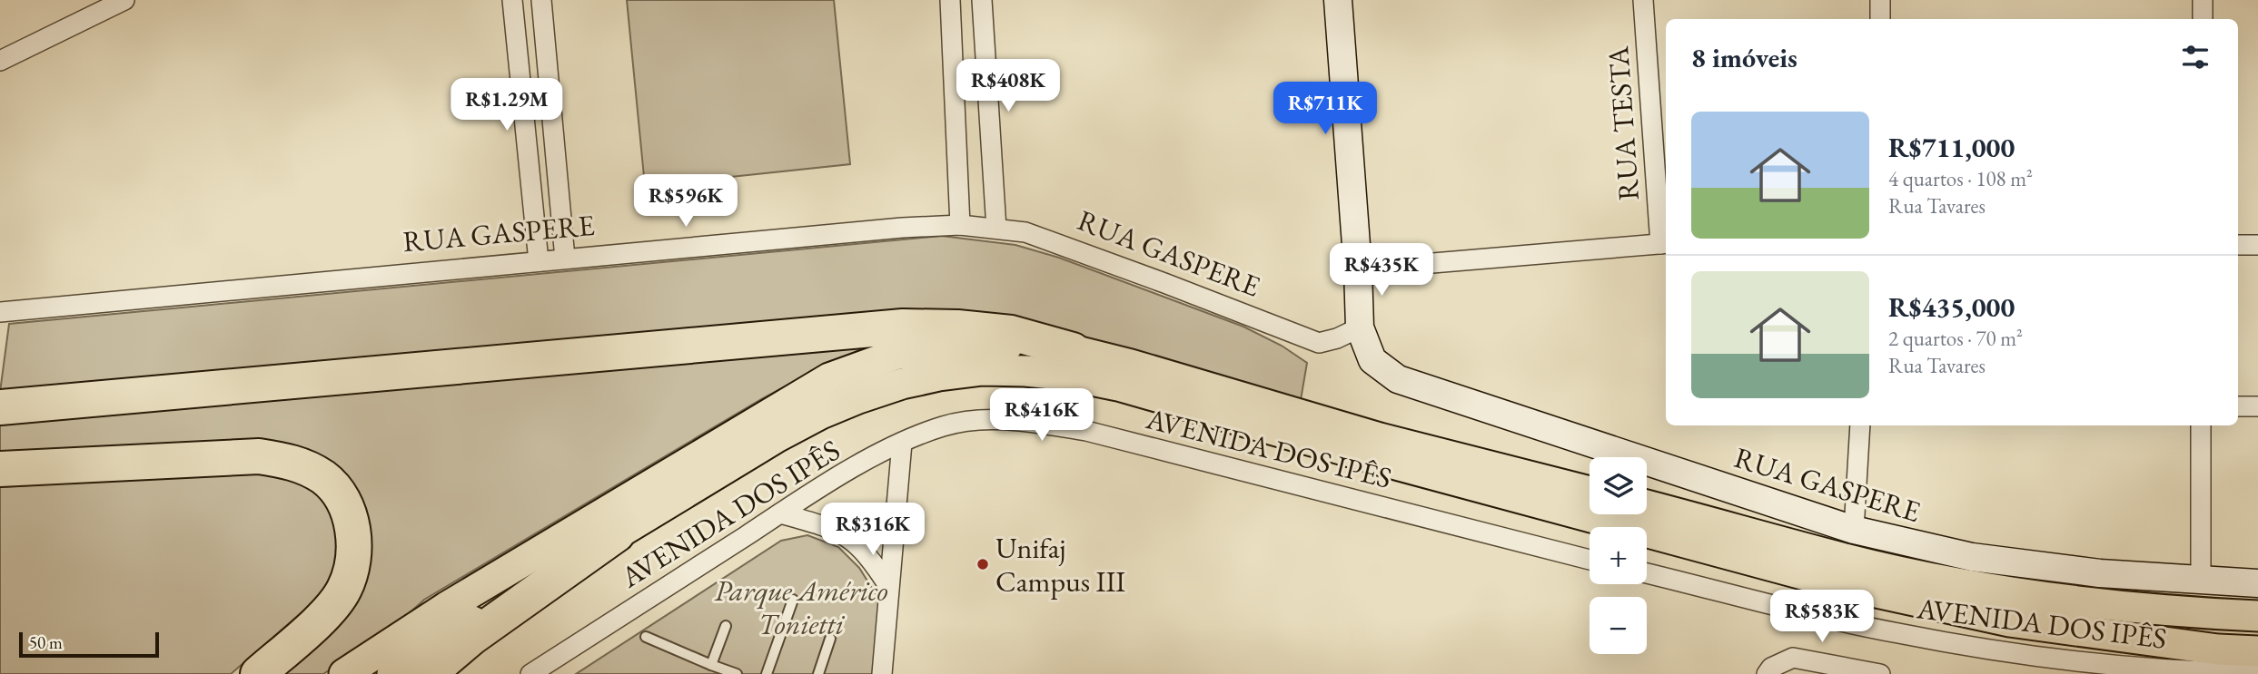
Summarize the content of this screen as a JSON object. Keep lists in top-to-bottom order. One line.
{"streets":{"street":["RUA TESTA","RUA GASPERE","AVENIDA DOS IPÊS"]},"parks":["Parque Américo Tonietti"],"places":["Unifaj Campus III"],"scale_bar":"50 m","page":{"heading":"8 imóveis","price":["R$408K","R$1.29M","R$711K","R$596K","R$435K","R$416K","R$316K","R$583K"],"list":[{"name":"R$711,000","note":"4 quartos · 108 m² · Rua Tavares"},{"name":"R$435,000","note":"2 quartos · 70 m² · Rua Tavares"}],"map_buttons":["+","−"],"scale":"50 m"}}
